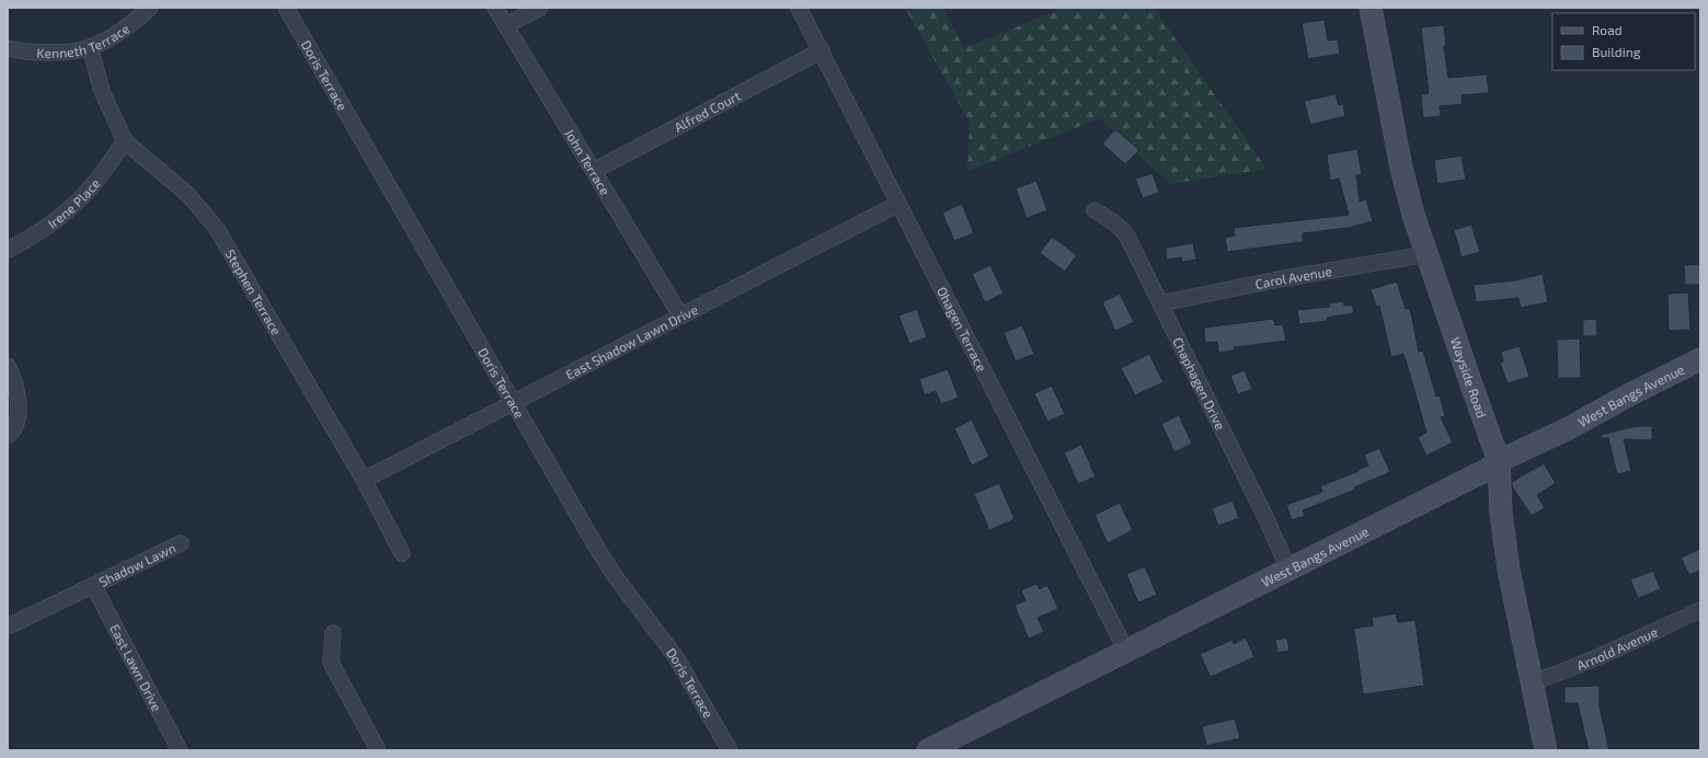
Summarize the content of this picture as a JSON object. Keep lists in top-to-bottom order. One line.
{"streets":{"street":["Kenneth Terrace","Doris Terrace","Alfred Court","John Terrace","Irene Place","Carol Avenue","Stephen Terrace","Ohagen Terrace","East Shadow Lawn Drive","Wayside Road","Chaphagen Drive","West Bangs Avenue","Shadow Lawn","Arnold Avenue","East Lawn Drive"]},"crossings":[["Kenneth Terrace","Stephen Terrace"],["Doris Terrace","East Shadow Lawn Drive"],["Alfred Court","John Terrace"],["Alfred Court","Ohagen Terrace"],["John Terrace","East Shadow Lawn Drive"],["Irene Place","Stephen Terrace"],["Carol Avenue","Wayside Road"],["Carol Avenue","Chaphagen Drive"],["Stephen Terrace","East Shadow Lawn Drive"],["Ohagen Terrace","East Shadow Lawn Drive"],["Ohagen Terrace","West Bangs Avenue"],["Wayside Road","West Bangs Avenue"],["Wayside Road","Arnold Avenue"],["Chaphagen Drive","West Bangs Avenue"],["Shadow Lawn","East Lawn Drive"]],"legend":["Road","Building"]}
